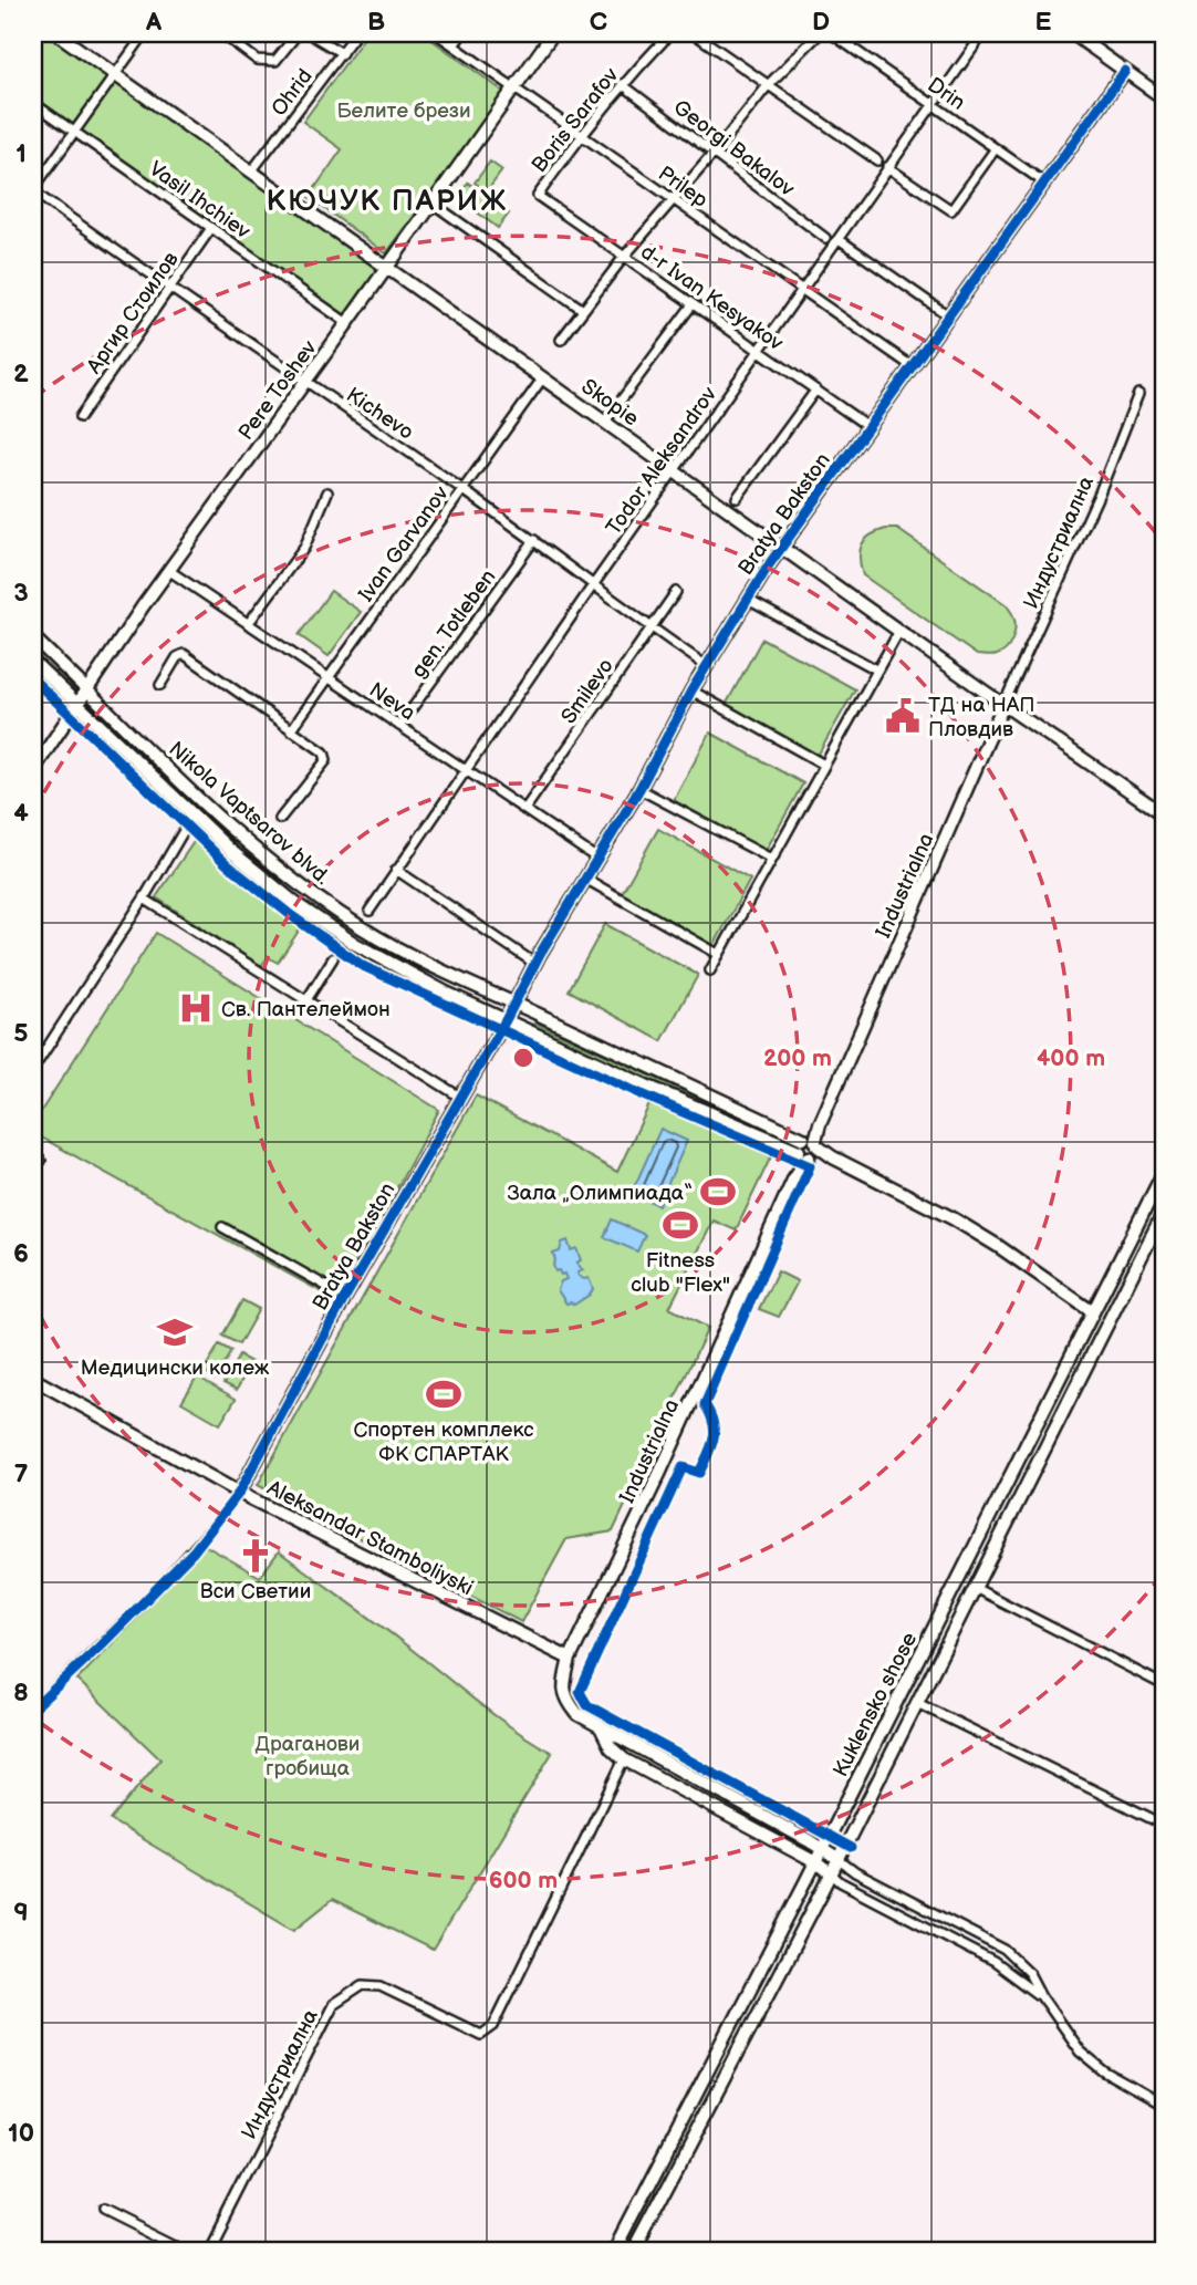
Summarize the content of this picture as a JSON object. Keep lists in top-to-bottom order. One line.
{"streets":{"street":["Ohrid","Drin","Boris Sarafov","Georgi Bakalov","Prilep","Vasil Ihchiev","d-r Ivan Kesyakov","Аргир Стоилов","Pere Toshev","Skopie","Kichevo","Todor Aleksandrov","Bratya Bakston","Индустриална","Ivan Garvanov","gen. Totleben","Smilevo","Neva","Nikola Vaptsarov blvd.","Industrialna","Aleksandar Stamboliyski","Kuklensko shose"]},"crossings":[["Ohrid","Skopie"],["Drin","Todor Aleksandrov"],["Drin","Bratya Bakston"],["Boris Sarafov","Georgi Bakalov"],["Boris Sarafov","Prilep"],["Boris Sarafov","d-r Ivan Kesyakov"],["Prilep","Pere Toshev"],["Prilep","Todor Aleksandrov"],["Prilep","Bratya Bakston"],["Vasil Ihchiev","Аргир Стоилов"],["Vasil Ihchiev","Pere Toshev"],["d-r Ivan Kesyakov","Todor Aleksandrov"],["d-r Ivan Kesyakov","Bratya Bakston"],["Аргир Стоилов","Kichevo"],["Pere Toshev","Skopie"],["Pere Toshev","Kichevo"],["Pere Toshev","Neva"],["Pere Toshev","Nikola Vaptsarov blvd."],["Skopie","Todor Aleksandrov"],["Skopie","Bratya Bakston"],["Skopie","Индустриална"],["Skopie","Ivan Garvanov"],["Skopie","Industrialna"],["Kichevo","Todor Aleksandrov"],["Kichevo","Bratya Bakston"],["Kichevo","Ivan Garvanov"],["Kichevo","gen. Totleben"],["Kichevo","Smilevo"],["Todor Aleksandrov","Neva"],["Bratya Bakston","Neva"],["Bratya Bakston","Nikola Vaptsarov blvd."],["Bratya Bakston","Aleksandar Stamboliyski"],["Индустриална","Industrialna"],["Ivan Garvanov","Neva"],["gen. Totleben","Neva"],["Smilevo","Neva"],["Nikola Vaptsarov blvd.","Industrialna"],["Nikola Vaptsarov blvd.","Kuklensko shose"],["Industrialna","Aleksandar Stamboliyski"],["Industrialna","Kuklensko shose"]],"districts":["КЮЧУК ПАРИЖ"],"parks":["Белите брези","Драганови гробища"],"places":{"public building":["ТД на НАП Пловдив"],"hospital":["Св. Пантелеймон"],"sports":["Зала „Олимпиада“","Fitness club \"Flex\"","Спортен комплекс ФК СПАРТАК"],"school or university":["Медицински колеж"],"church":["Вси Светии"]},"grid":{"columns":["A","B","C","D","E"],"rows":["1","2","3","4","5","6","7","8","9","10"]},"rings":["200 m","400 m","600 m"]}
